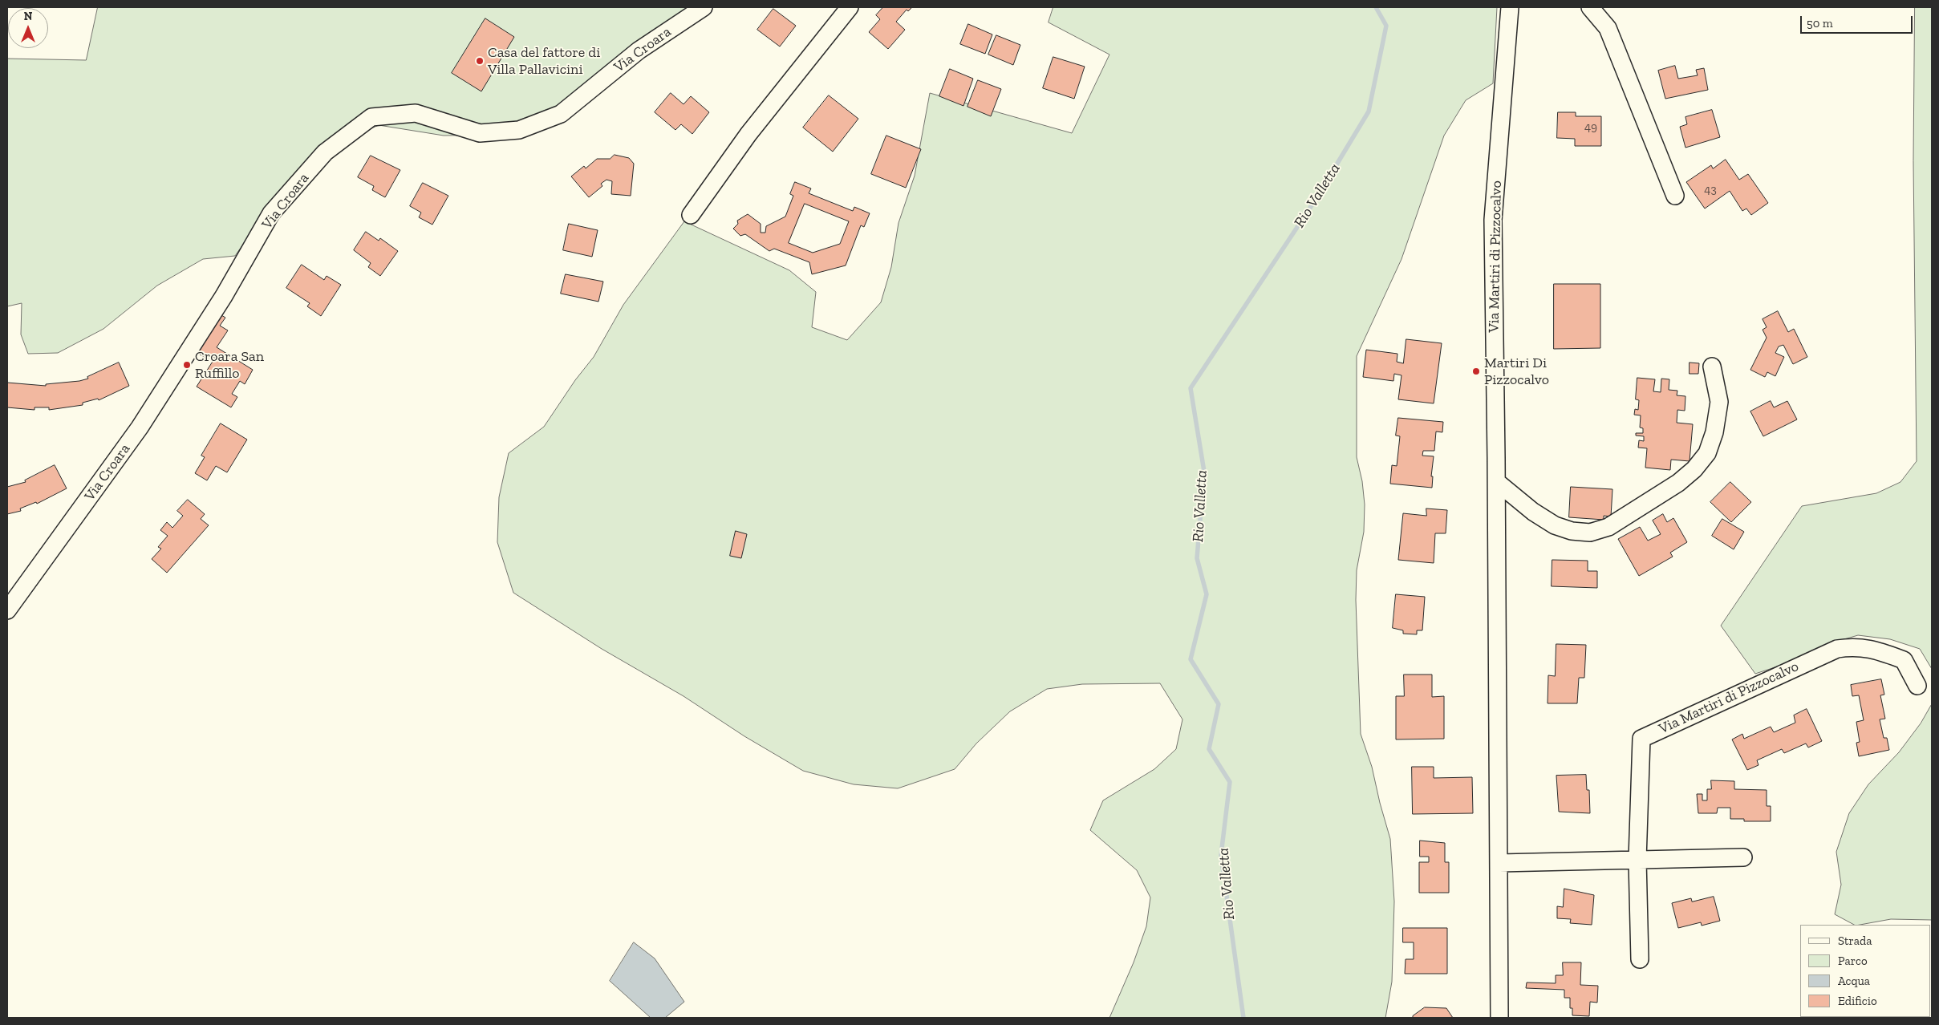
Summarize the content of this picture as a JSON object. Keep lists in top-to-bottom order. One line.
{"streets":{"street":["Via Croara","Via Martiri di Pizzocalvo"]},"water":["Rio Valletta"],"places":["Casa del fattore di Villa Pallavicini","Croara San Ruffillo","Martiri Di Pizzocalvo"],"house_numbers":["49","43"],"legend":["Strada","Parco","Acqua","Edificio"],"scale_bar":"50 m","north":"top"}
